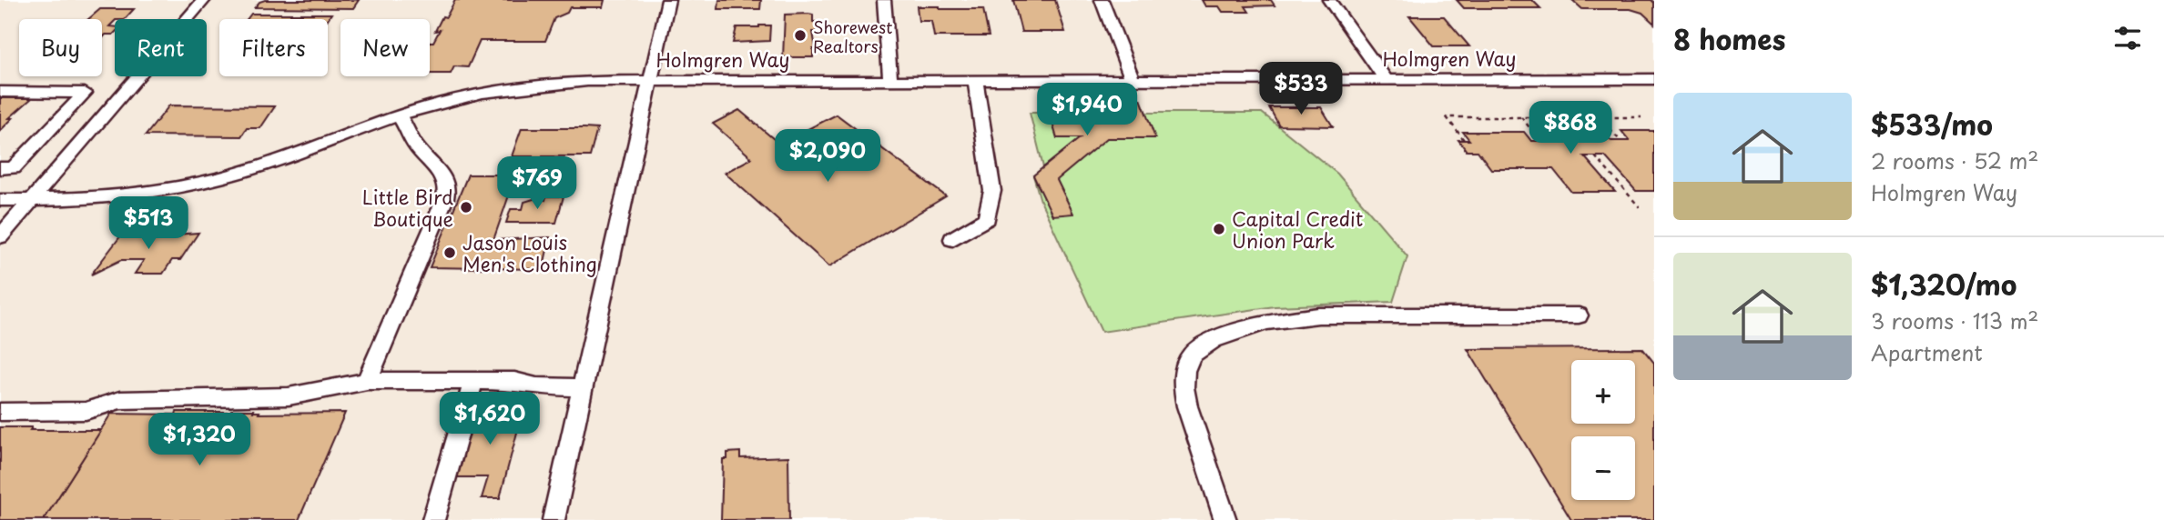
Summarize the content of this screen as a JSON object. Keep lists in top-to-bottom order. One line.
{"streets":{"street":["Holmgren Way"]},"places":["Shorewest Realtors","Little Bird Boutique","Capital Credit Union Park","Jason Louis Men's Clothing"],"page":{"heading":"8 homes","chip":["Buy","Rent","Filters","New"],"price":["$533","$1,940","$868","$2,090","$769","$513","$1,620","$1,320"],"list":[{"name":"$533/mo","note":"2 rooms · 52 m² · Holmgren Way"},{"name":"$1,320/mo","note":"3 rooms · 113 m² · Apartment"}],"map_buttons":["+","−"]}}
